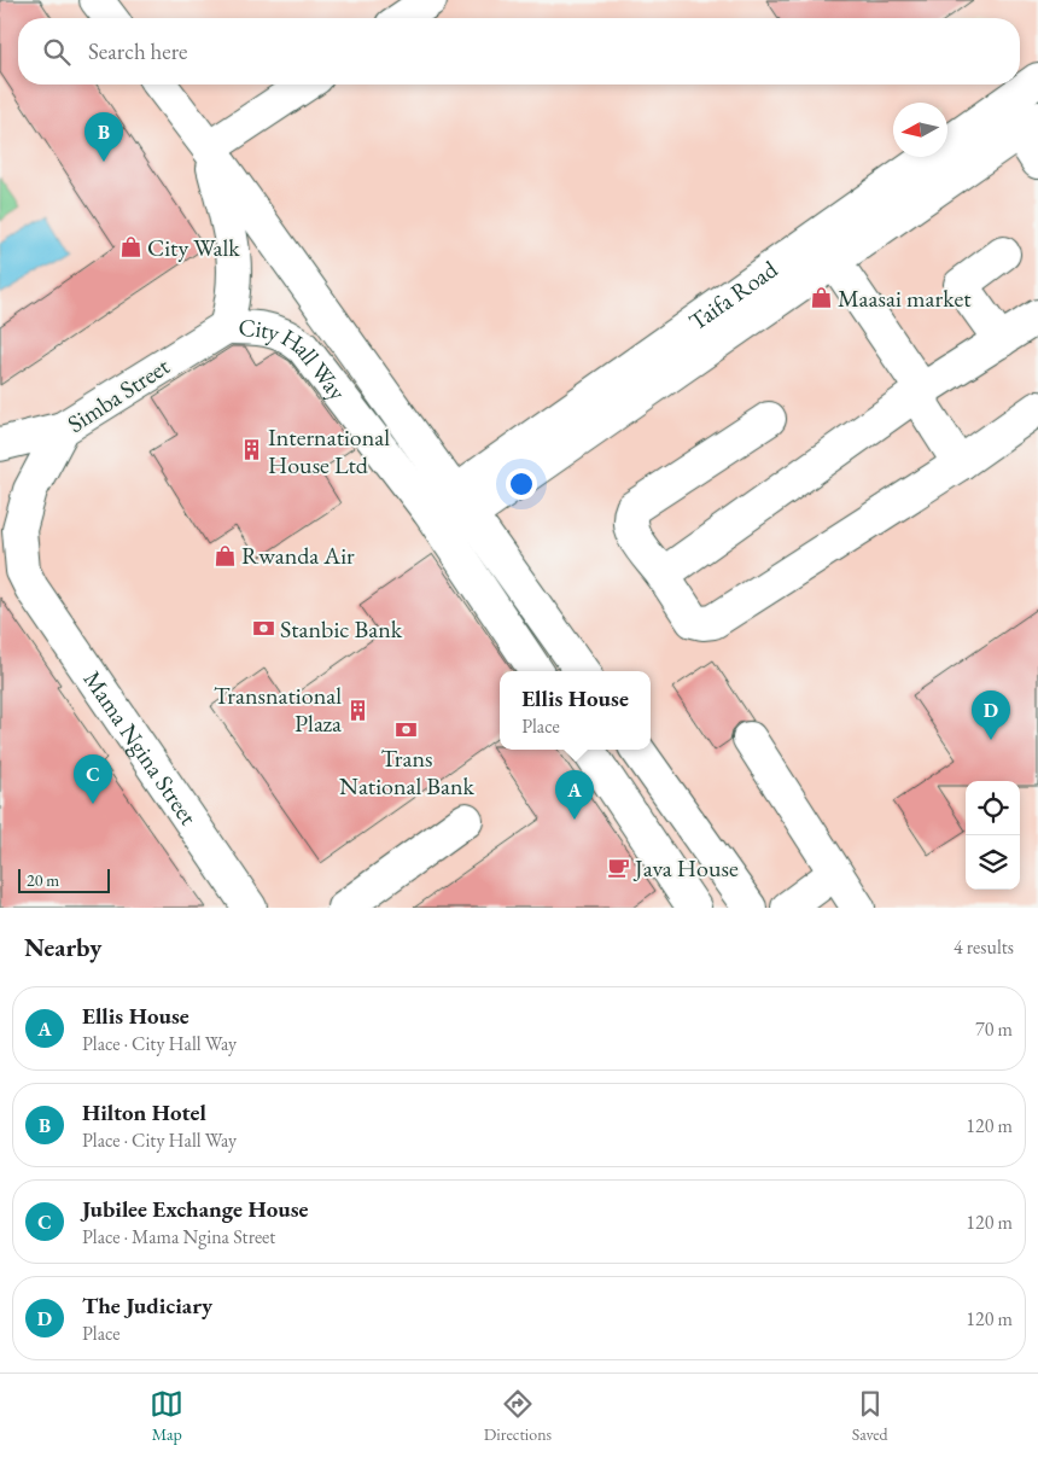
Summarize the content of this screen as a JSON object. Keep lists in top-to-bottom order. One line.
{"streets":{"street":["Taifa Road","City Hall Way","Simba Street","Mama Ngina Street"]},"crossings":[["Taifa Road","City Hall Way"],["City Hall Way","Simba Street"],["Simba Street","Mama Ngina Street"]],"places":{"shop":["City Walk","Maasai market","Rwanda Air"],"building":["International House Ltd","Transnational Plaza"],"bank":["Stanbic Bank","Trans National Bank"],"cafe":["Java House"]},"scale_bar":"20 m","north":"left","page":{"search":"Search here","pins":["B","D","C","A"],"popup":["Ellis House","Place"],"scale":"20 m","heading":["Nearby","4 results"],"list":[{"mark":"A","name":"Ellis House","note":"Place · City Hall Way","value":"70 m"},{"mark":"B","name":"Hilton Hotel","note":"Place · City Hall Way","value":"120 m"},{"mark":"C","name":"Jubilee Exchange House","note":"Place · Mama Ngina Street","value":"120 m"},{"mark":"D","name":"The Judiciary","note":"Place","value":"120 m"}],"nav":["Map","Directions","Saved"]}}
